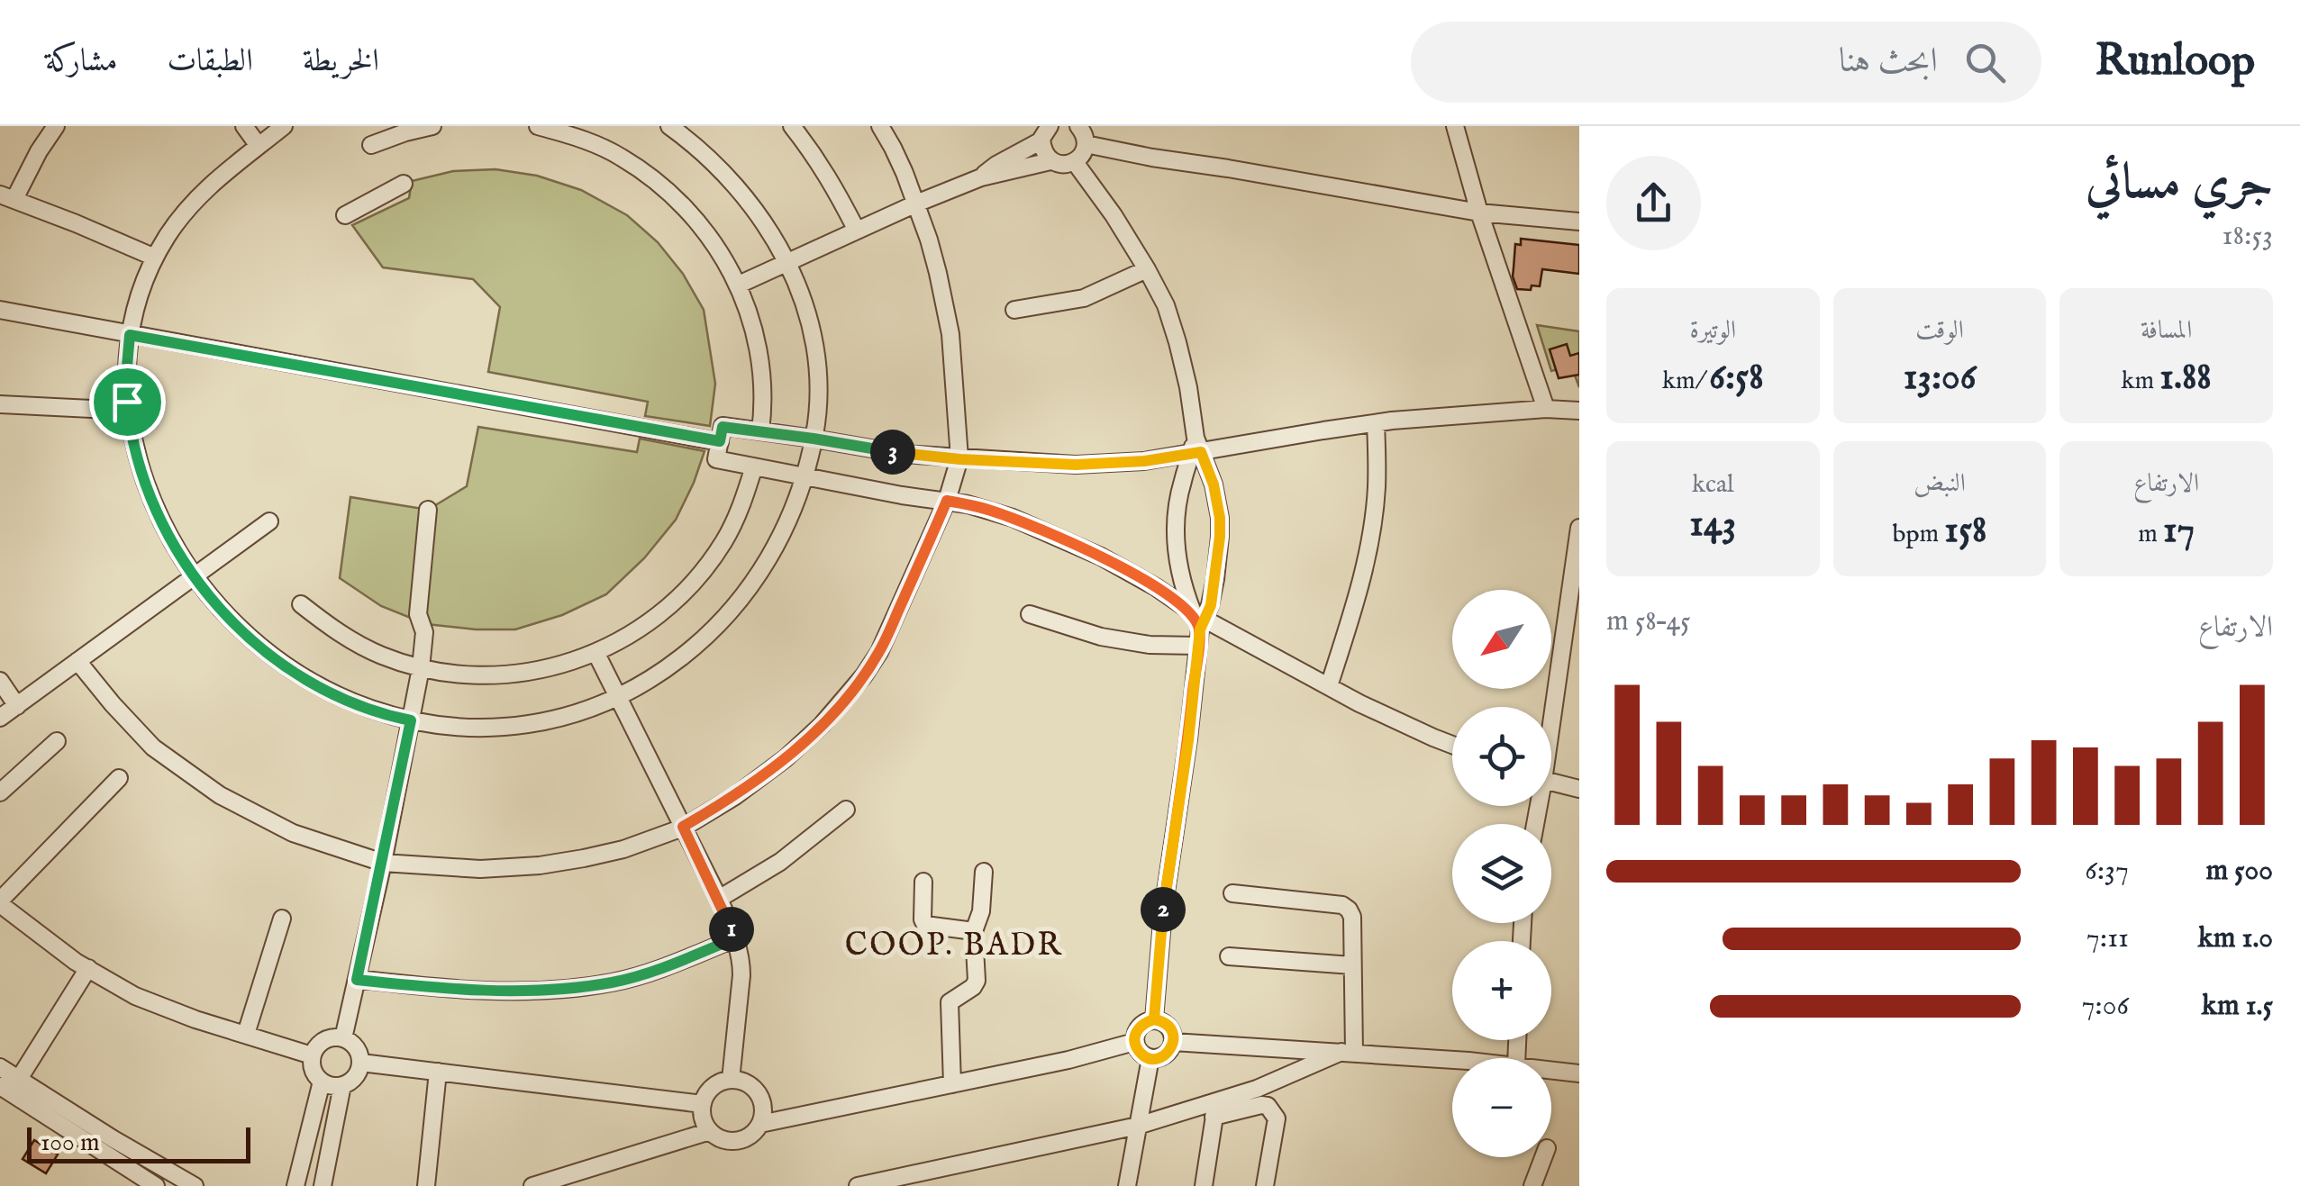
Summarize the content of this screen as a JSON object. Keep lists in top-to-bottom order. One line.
{"districts":["COOP. BADR"],"scale_bar":"100 m","north":"bottom left","page":{"header":"Runloop","search":"ابحث هنا","nav":["الخريطة","الطبقات","مشاركة"],"heading":["جري مسائي","18:53"],"stats":[["المسافة","1.88 km"],["الوقت","13:06"],["الوتيرة","6:58 /km"],["الارتفاع","17 m"],["النبض","158 bpm"],["kcal","143"]],"pins":["3","2","1"],"chart":["الارتفاع","45–58 m"],"map_buttons":["+","−"],"list":[{"name":"500 m","note":"6:37"},{"name":"1.0 km","note":"7:11"},{"name":"1.5 km","note":"7:06"}],"scale":"100 m"}}
